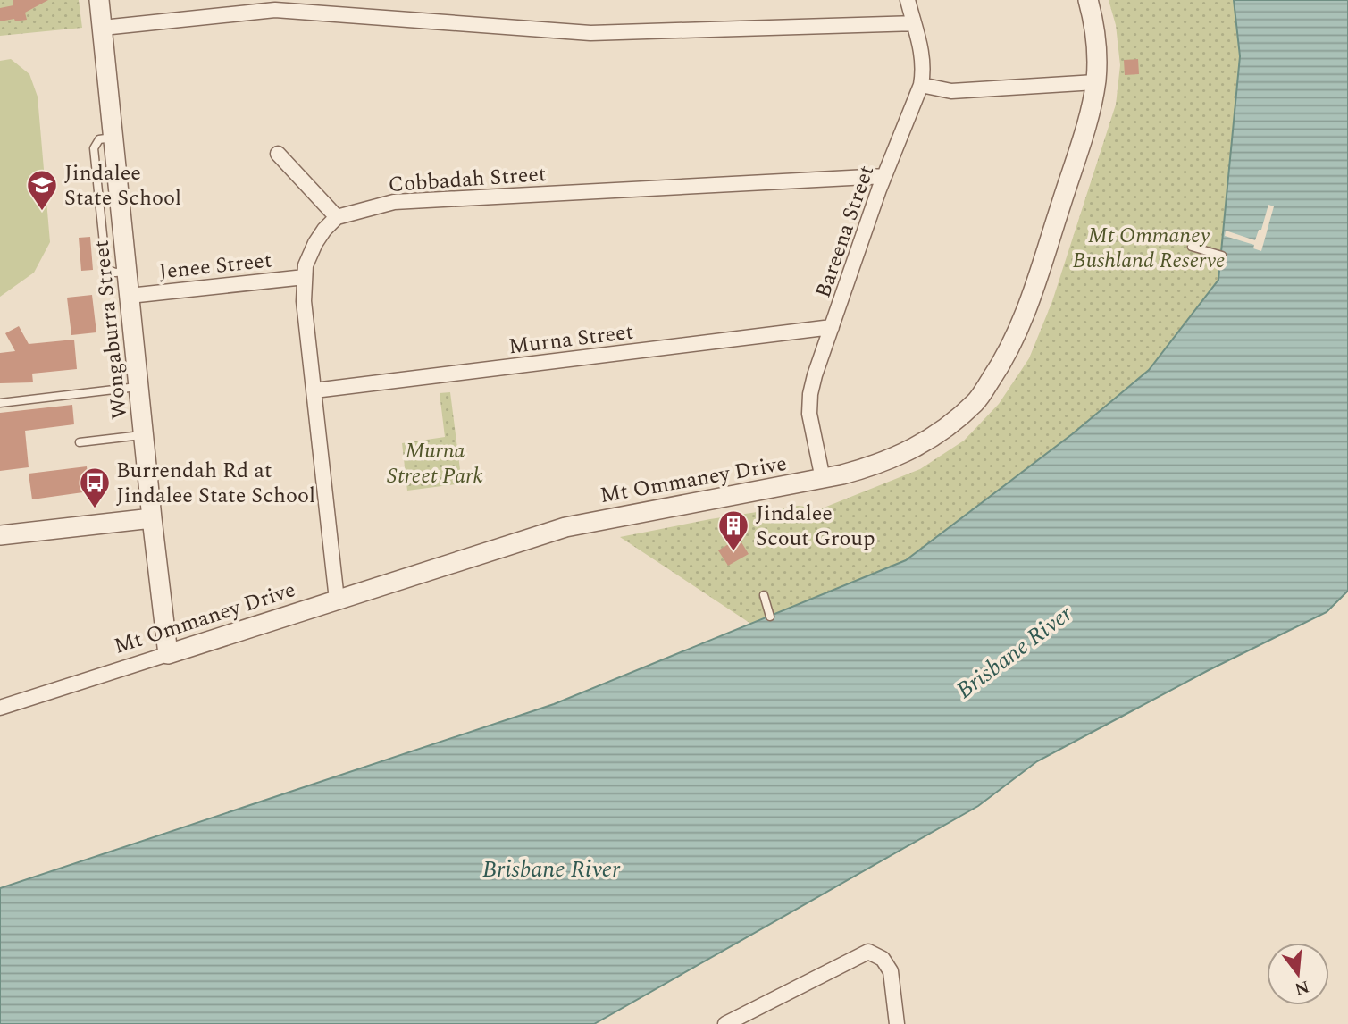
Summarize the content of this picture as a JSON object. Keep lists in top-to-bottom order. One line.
{"streets":{"street":["Cobbadah Street","Bareena Street","Jenee Street","Wongaburra Street","Murna Street","Mt Ommaney Drive"]},"crossings":[["Cobbadah Street","Bareena Street"],["Bareena Street","Murna Street"],["Bareena Street","Mt Ommaney Drive"],["Jenee Street","Wongaburra Street"],["Wongaburra Street","Mt Ommaney Drive"]],"water":["Brisbane River"],"parks":["Mt Ommaney Bushland Reserve","Murna Street Park"],"places":{"school or university":["Jindalee State School"],"bus stop":["Burrendah Rd at Jindalee State School"],"building":["Jindalee Scout Group"]},"north":"bottom"}
